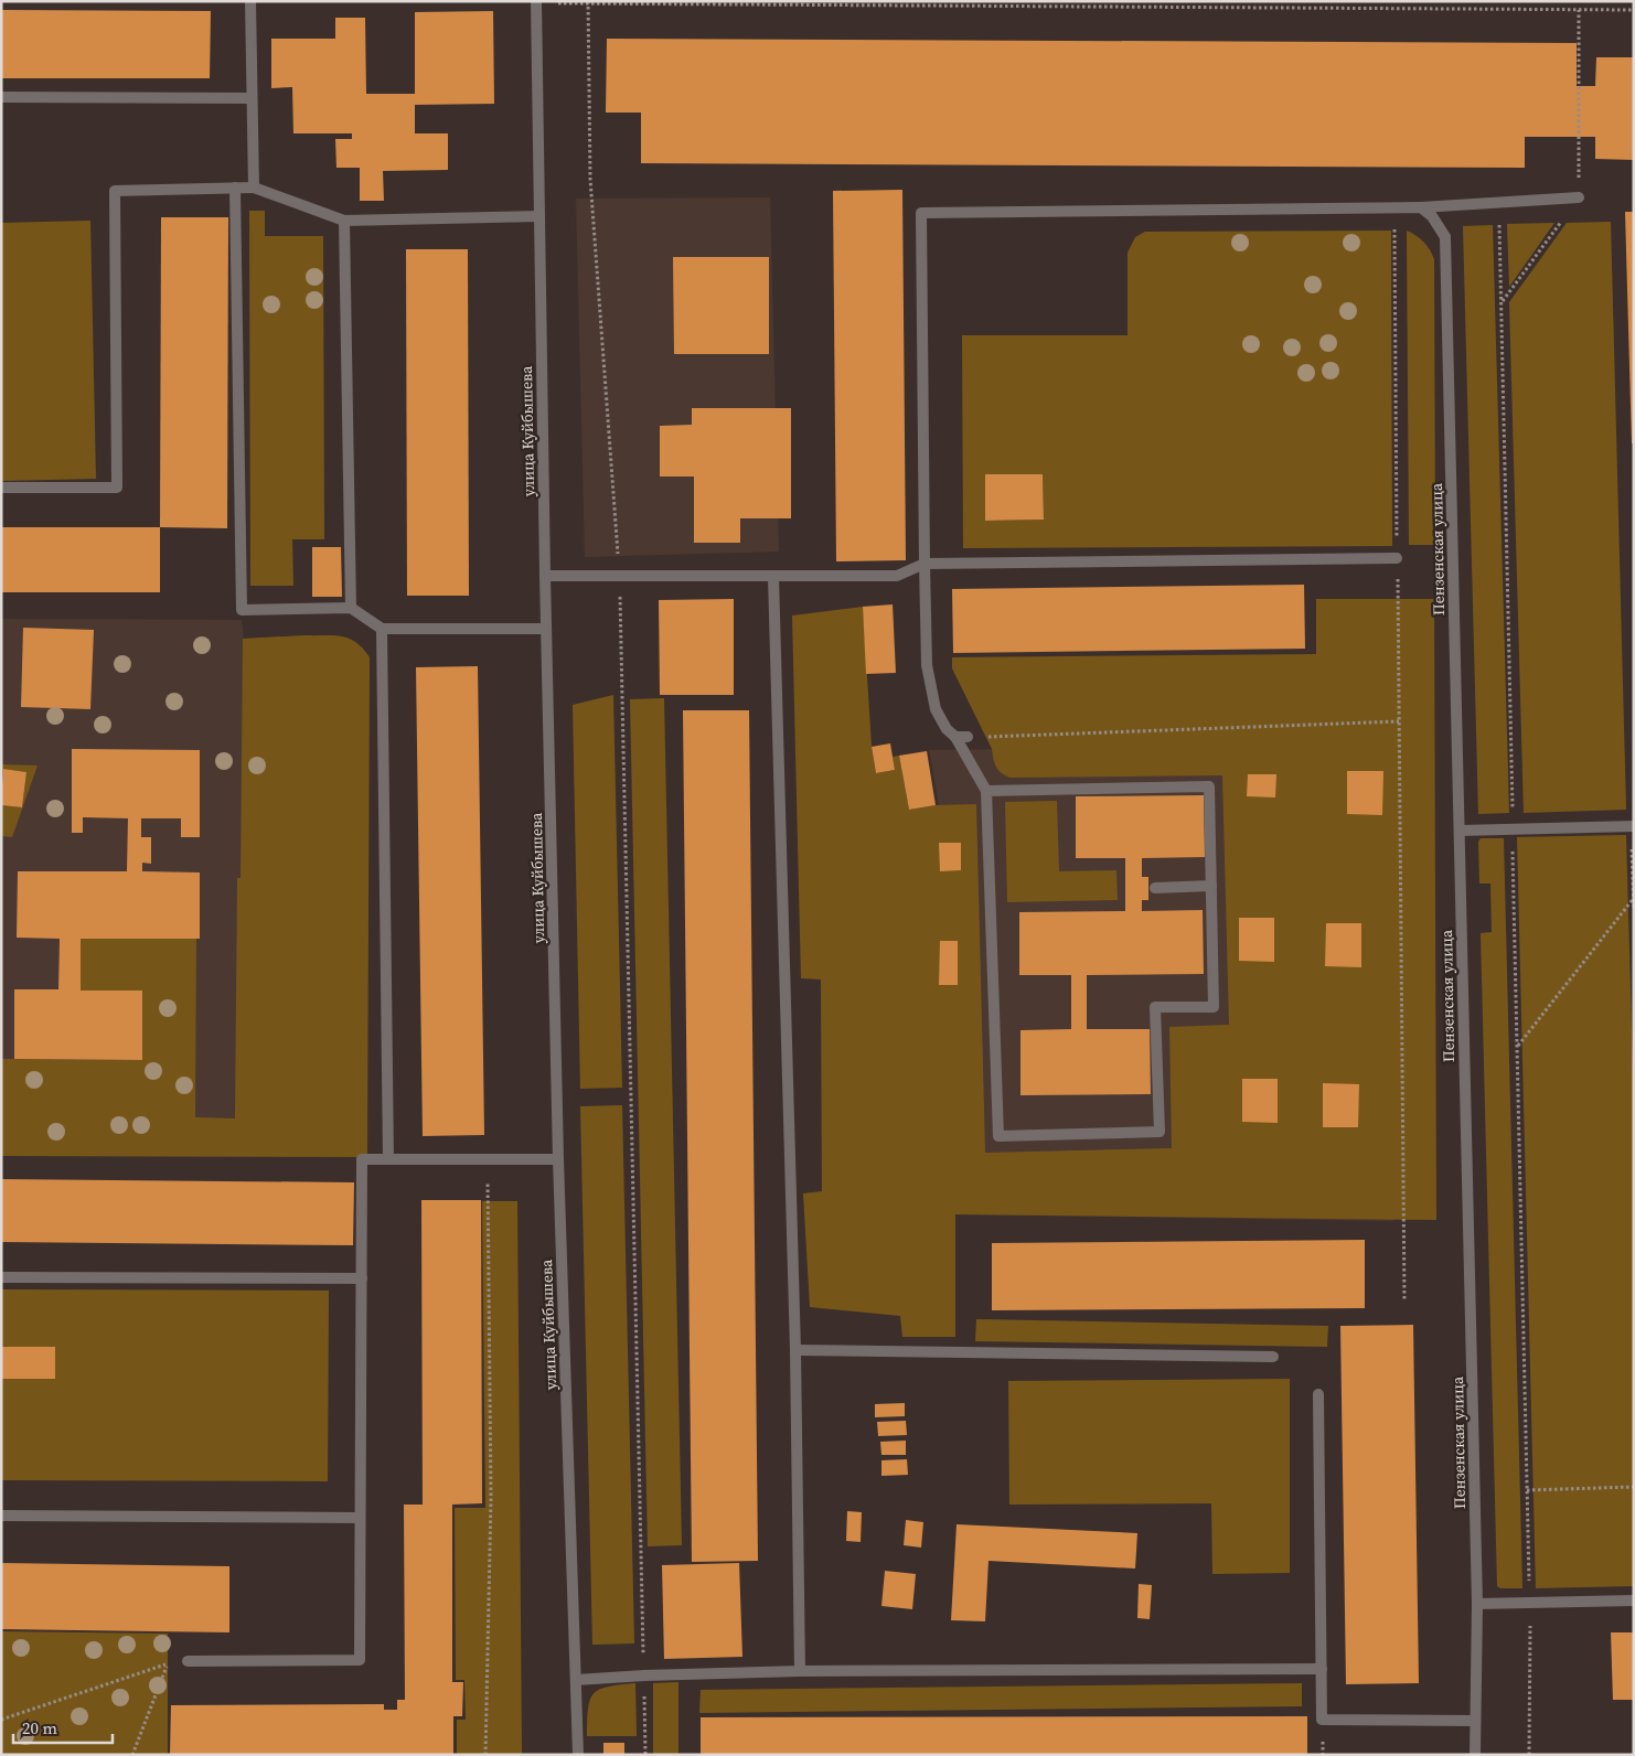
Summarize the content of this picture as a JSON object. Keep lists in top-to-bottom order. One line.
{"streets":{"street":["улица Куйбышева","Пензенская улица"]},"scale_bar":"20 m"}
